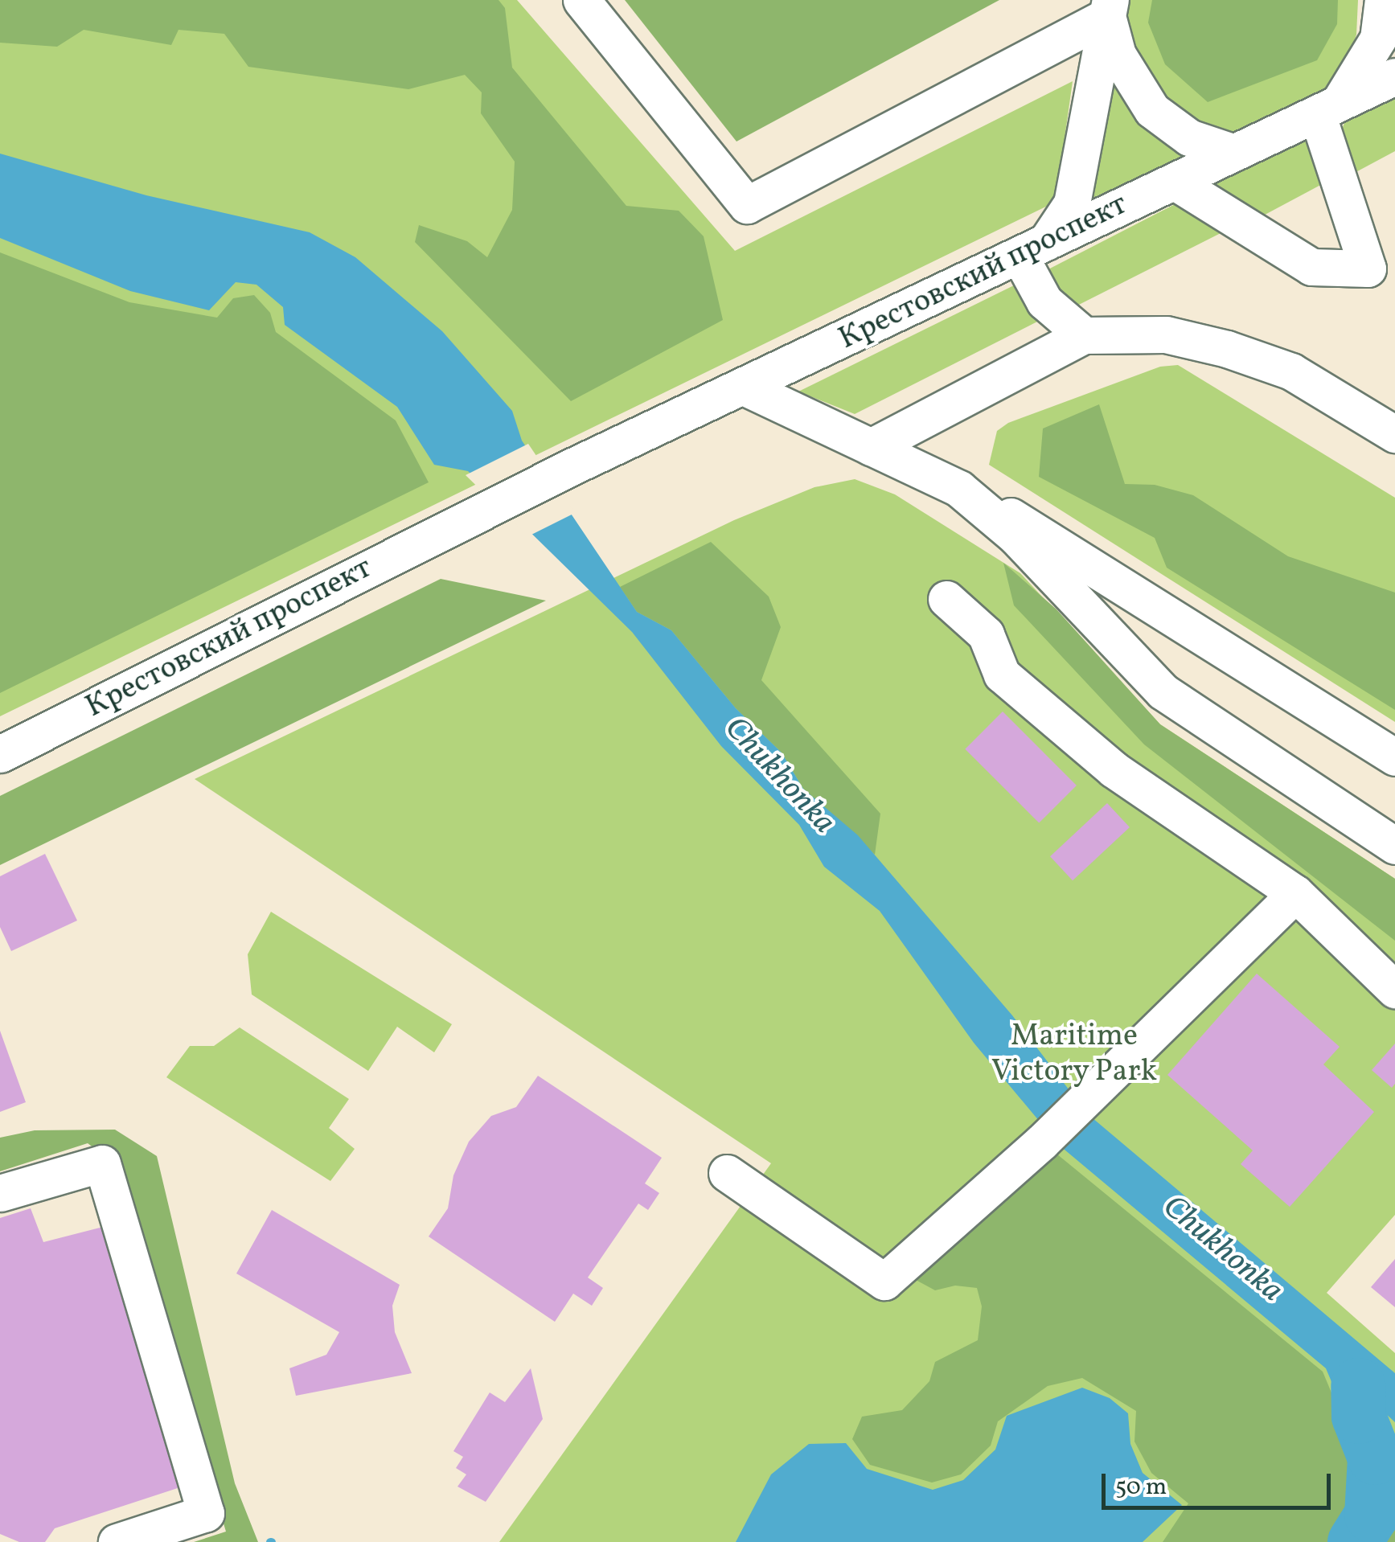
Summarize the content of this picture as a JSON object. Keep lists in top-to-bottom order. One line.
{"streets":{"street":["Крестовский проспект"]},"water":["Chukhonka"],"parks":["Maritime Victory Park"],"scale_bar":"50 m"}
